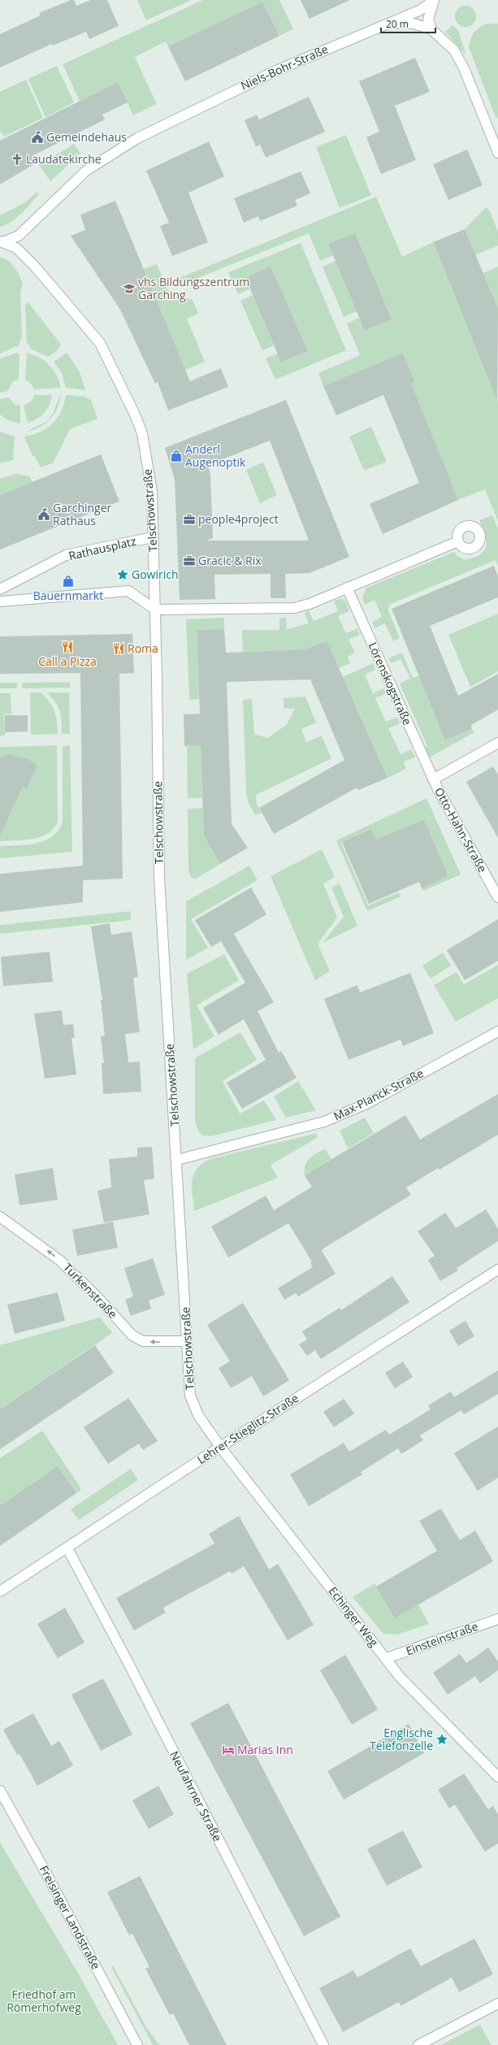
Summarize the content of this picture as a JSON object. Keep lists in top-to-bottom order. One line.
{"streets":{"street":["Niels-Bohr-Straße","Telschowstraße","Rathausplatz","Lörenskogstraße","Otto-Hahn-Straße","Max-Planck-Straße","Türkenstraße","Lehrer-Stieglitz-Straße","Echinger Weg","Einsteinstraße","Neufahrner Straße","Freisinger Landstraße"]},"crossings":[["Niels-Bohr-Straße","Telschowstraße"],["Telschowstraße","Rathausplatz"],["Telschowstraße","Max-Planck-Straße"],["Telschowstraße","Türkenstraße"],["Telschowstraße","Lehrer-Stieglitz-Straße"],["Telschowstraße","Echinger Weg"],["Lörenskogstraße","Otto-Hahn-Straße"],["Lehrer-Stieglitz-Straße","Echinger Weg"],["Lehrer-Stieglitz-Straße","Neufahrner Straße"],["Echinger Weg","Einsteinstraße"]],"one_way":["Türkenstraße"],"parks":["Friedhof am Römerhofweg"],"places":{"public building":["Gemeindehaus","Garchinger Rathaus"],"church":["Laudatekirche"],"school or university":["vhs Bildungszentrum Garching"],"shop":["Anderl Augenoptik","Bauernmarkt"],"office":["people4project","Gracic & Rix"],"place":["Gowirich","Englische Telefonzelle"],"restaurant":["Call a Pizza","Roma"],"hotel":["Marias Inn"]},"scale_bar":"20 m"}
